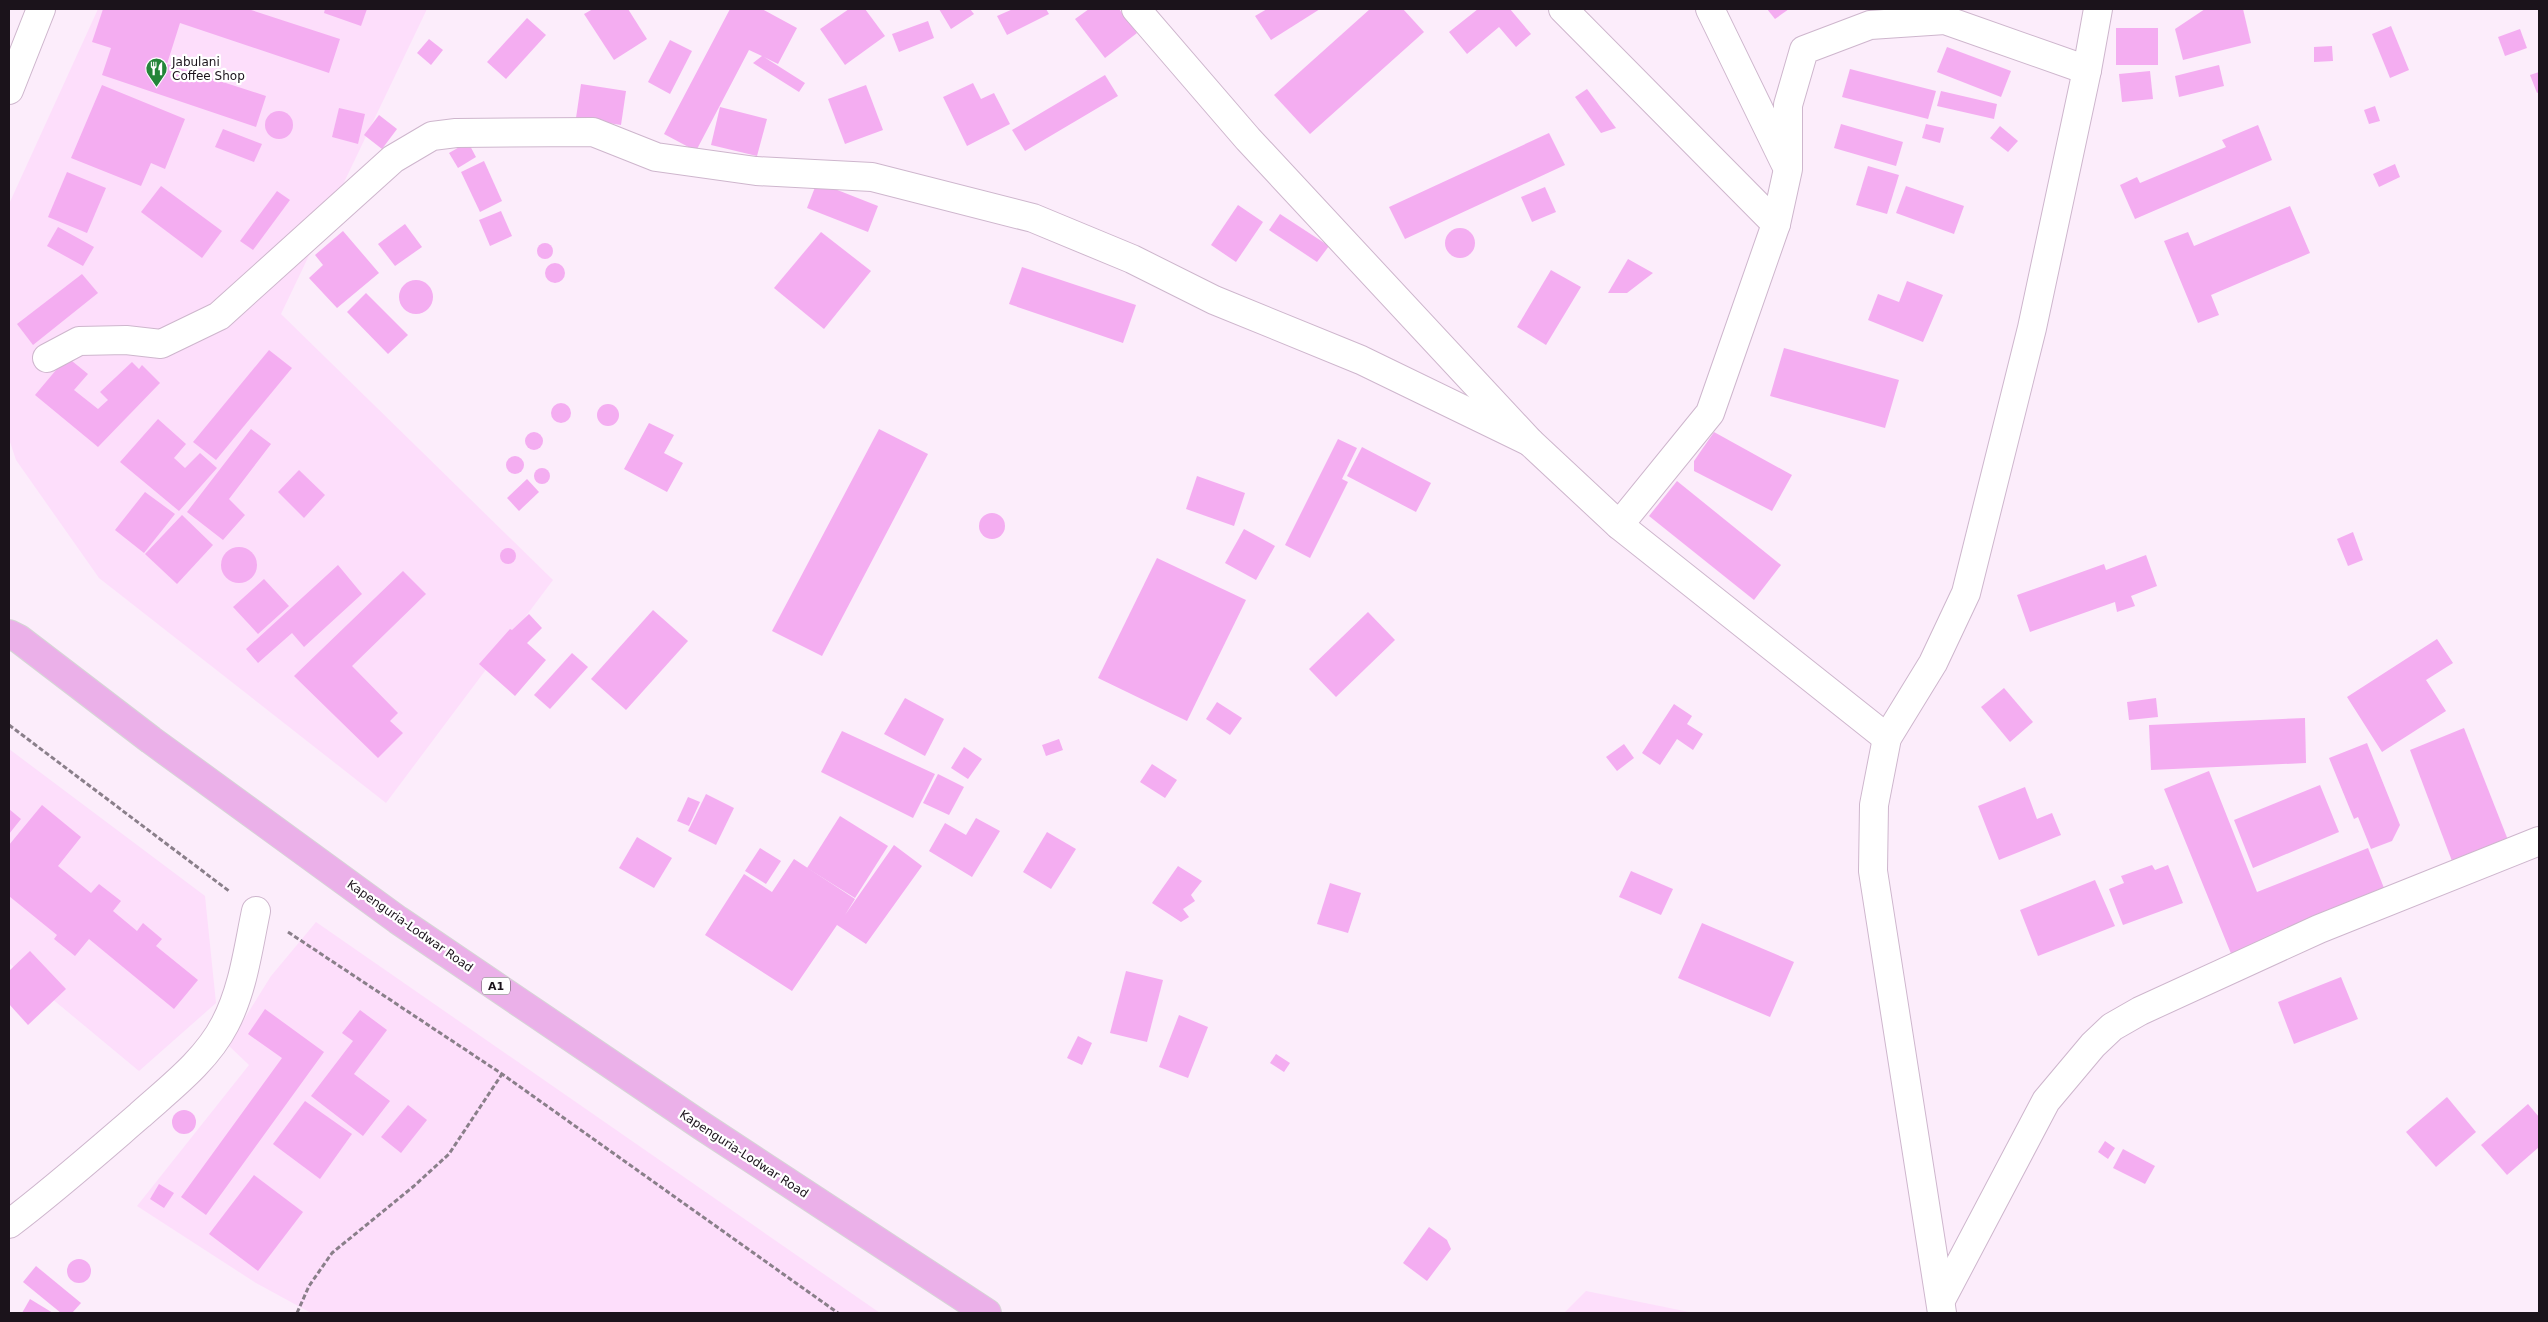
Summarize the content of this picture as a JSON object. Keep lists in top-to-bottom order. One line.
{"streets":{"highway":["Kapenguria-Lodwar Road","A1"]},"places":{"restaurant":["Jabulani Coffee Shop"]}}
